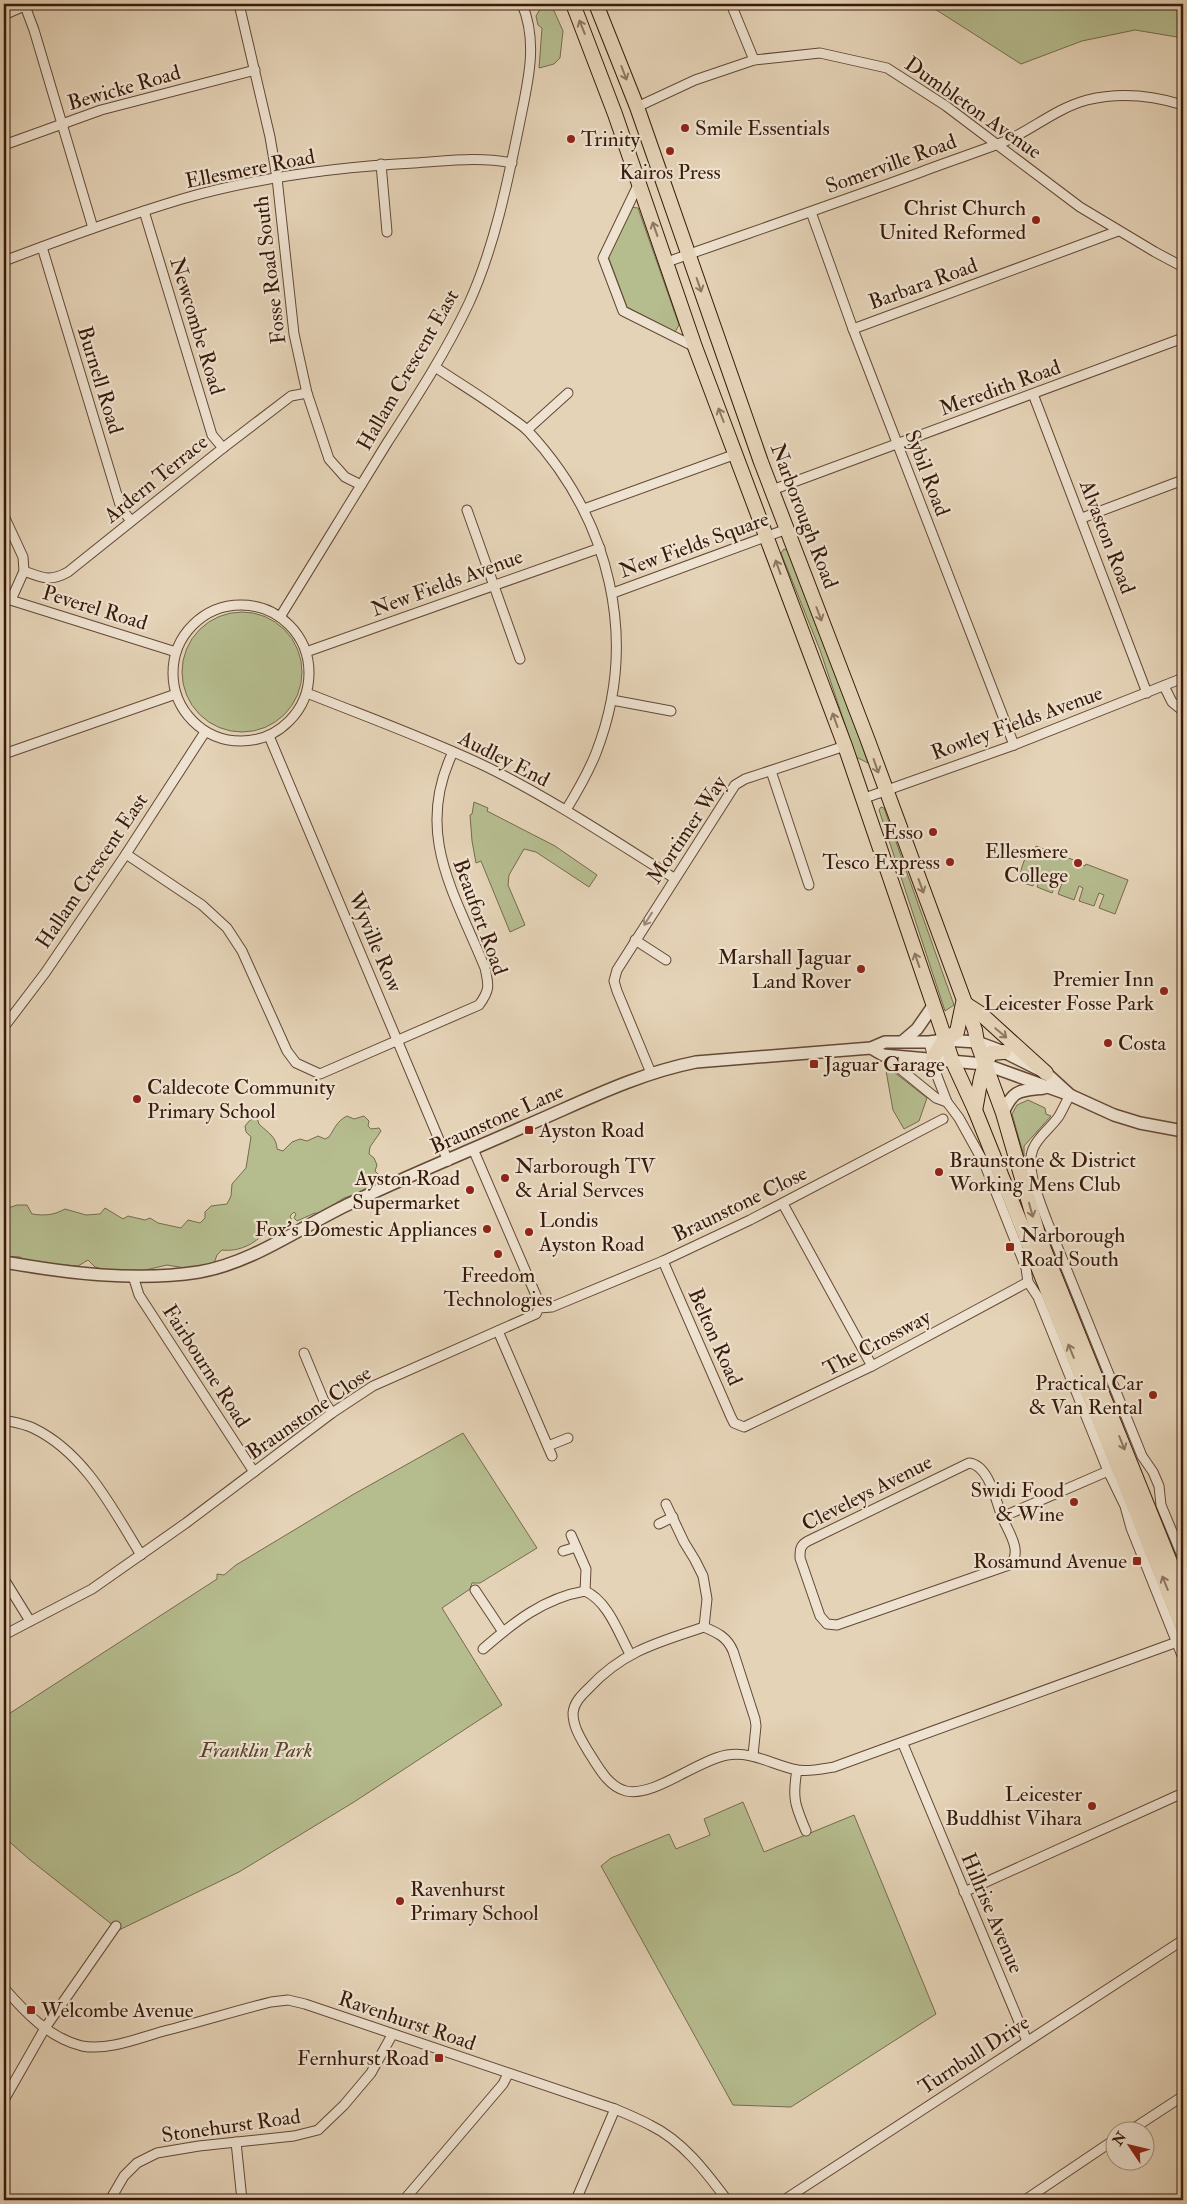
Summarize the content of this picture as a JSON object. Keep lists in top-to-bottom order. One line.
{"streets":{"main road":["Narborough Road"],"street":["Bewicke Road","Dumbleton Avenue","Somerville Road","Ellesmere Road","Fosse Road South","Barbara Road","Newcombe Road","Hallam Crescent East","Burnell Road","Meredith Road","Sybil Road","Ardern Terrace","Alvaston Road","New Fields Square","New Fields Avenue","Peverel Road","Rowley Fields Avenue","Audley End","Mortimer Way","Beaufort Road","Wyville Row","Braunstone Lane","Braunstone Close","Belton Road","The Crossway","Fairbourne Road","Cleveleys Avenue","Hillrise Avenue","Ravenhurst Road","Turnbull Drive","Stonehurst Road"]},"crossings":[["Bewicke Road","Fosse Road South"],["Dumbleton Avenue","Somerville Road"],["Dumbleton Avenue","Barbara Road"],["Dumbleton Avenue","Narborough Road"],["Somerville Road","Sybil Road"],["Somerville Road","Narborough Road"],["Ellesmere Road","Fosse Road South"],["Ellesmere Road","Newcombe Road"],["Ellesmere Road","Hallam Crescent East"],["Ellesmere Road","Burnell Road"],["Fosse Road South","Hallam Crescent East"],["Fosse Road South","Ardern Terrace"],["Barbara Road","Sybil Road"],["Newcombe Road","Ardern Terrace"],["Hallam Crescent East","New Fields Avenue"],["Hallam Crescent East","Peverel Road"],["Hallam Crescent East","Audley End"],["Hallam Crescent East","Beaufort Road"],["Hallam Crescent East","Wyville Row"],["Burnell Road","Ardern Terrace"],["Meredith Road","Sybil Road"],["Meredith Road","Narborough Road"],["Meredith Road","Alvaston Road"],["Sybil Road","Rowley Fields Avenue"],["Narborough Road","New Fields Square"],["Narborough Road","Rowley Fields Avenue"],["Narborough Road","Mortimer Way"],["Narborough Road","Braunstone Lane"],["Alvaston Road","Rowley Fields Avenue"],["New Fields Avenue","Peverel Road"],["New Fields Avenue","Audley End"],["New Fields Avenue","Wyville Row"],["Peverel Road","Audley End"],["Peverel Road","Wyville Row"],["Audley End","Mortimer Way"],["Audley End","Beaufort Road"],["Audley End","Wyville Row"],["Mortimer Way","Braunstone Lane"],["Beaufort Road","Wyville Row"],["Wyville Row","Braunstone Lane"],["Braunstone Lane","Fairbourne Road"],["Braunstone Close","Belton Road"],["Braunstone Close","Fairbourne Road"],["Belton Road","The Crossway"],["Hillrise Avenue","Turnbull Drive"],["Ravenhurst Road","Stonehurst Road"]],"parks":["Franklin Park"],"places":{"other":["Smile Essentials","Trinity","Kairos Press","Christ Church United Reformed","Esso","Tesco Express","Ellesmere College","Marshall Jaguar Land Rover","Premier Inn Leicester Fosse Park","Costa","Caldecote Community Primary School","Braunstone & District Working Mens Club","Narborough TV & Arial Servces","Ayston Road Supermarket","Fox's Domestic Appliances","Londis Ayston Road","Freedom Technologies","Practical Car & Van Rental","Swidi Food & Wine","Leicester Buddhist Vihara","Ravenhurst Primary School"],"transit":["Jaguar Garage","Ayston Road","Narborough Road South","Rosamund Avenue","Welcombe Avenue","Fernhurst Road"]},"north":"top left"}
